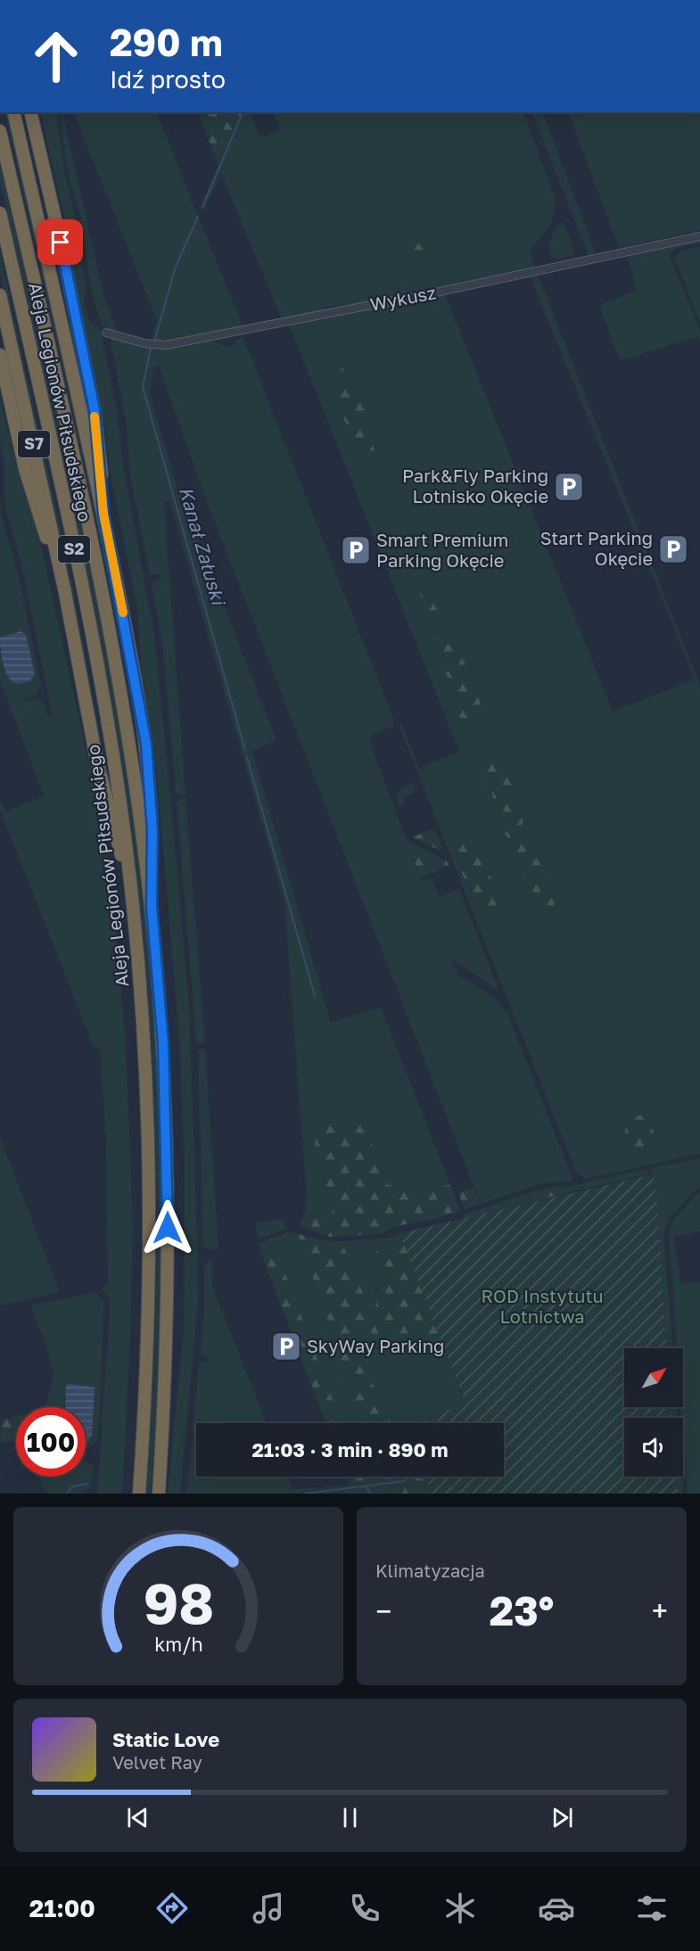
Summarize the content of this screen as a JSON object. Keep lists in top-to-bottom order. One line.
{"streets":{"highway":["Aleja Legionów Piłsudskiego","S7","S2"],"street":["Wykusz"]},"crossings":[["Aleja Legionów Piłsudskiego","S7"]],"water":["Kanał Załuski"],"parks":["ROD Instytutu Lotnictwa"],"places":{"parking":["Park&Fly Parking Lotnisko Okęcie","Start Parking Okęcie","Smart Premium Parking Okęcie","SkyWay Parking"]},"north":"top right","page":{"turn":["290 m","Idź prosto"],"limit":"100","trip":"21:03 · 3 min · 890 m","tile":"Klimatyzacja","heat":["−","23°","+"],"song":["Static Love","Velvet Ray"],"tabs":"21:00","gauge":["98","km/h"]}}
